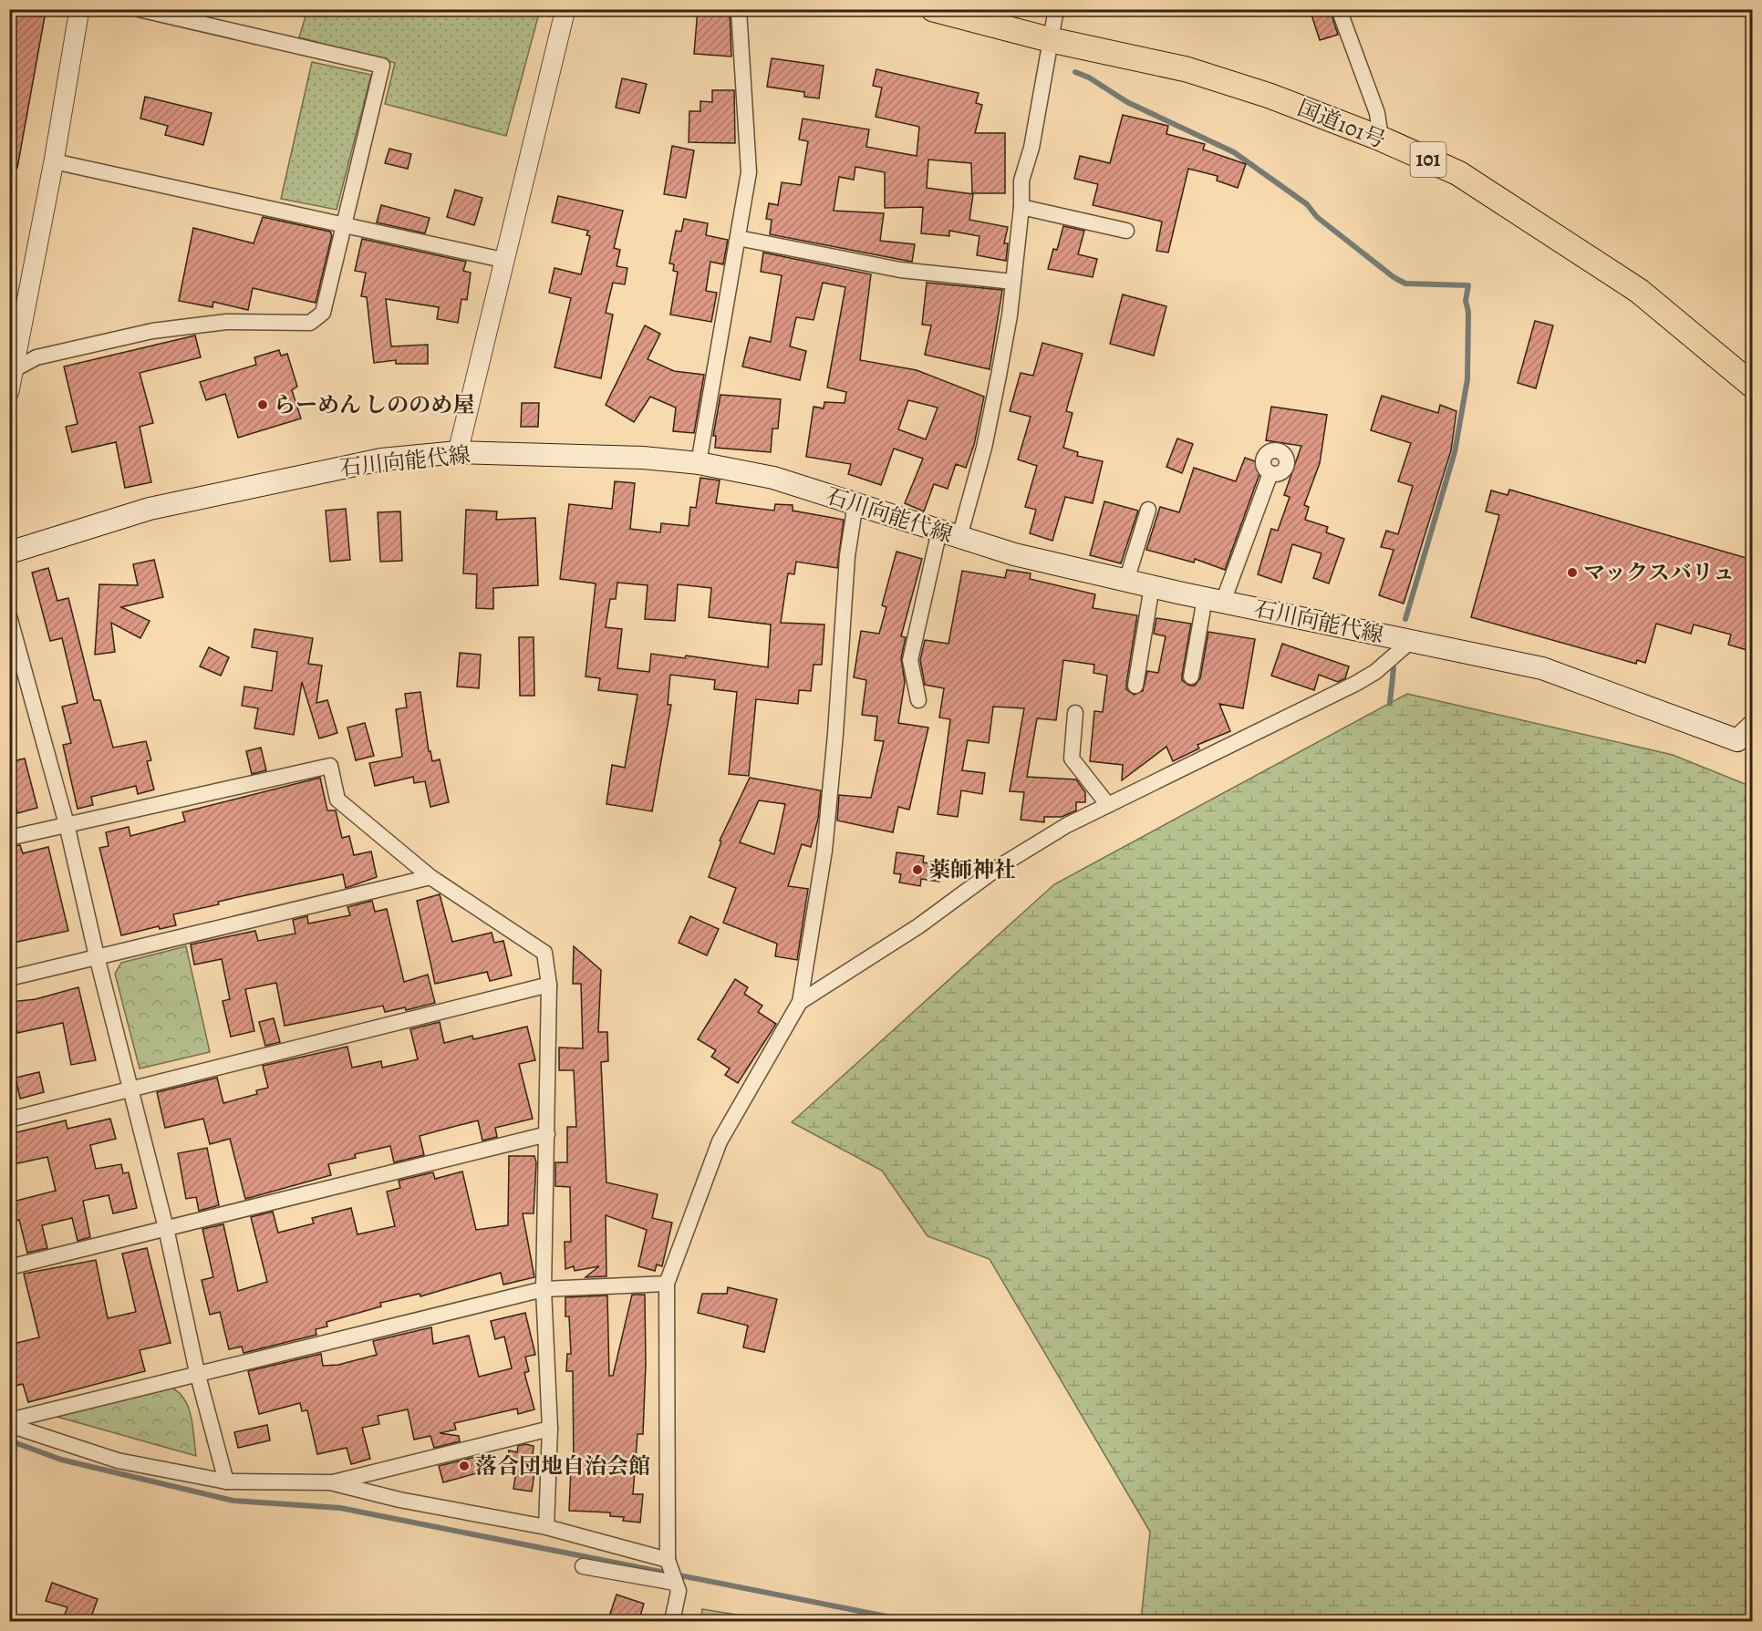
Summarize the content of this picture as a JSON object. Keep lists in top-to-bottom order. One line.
{"streets":{"highway":["国道101号","101"],"main road":["石川向能代線"]},"places":["らーめん しののめ屋","マックスバリュ","薬師神社","落合団地自治会館"]}
